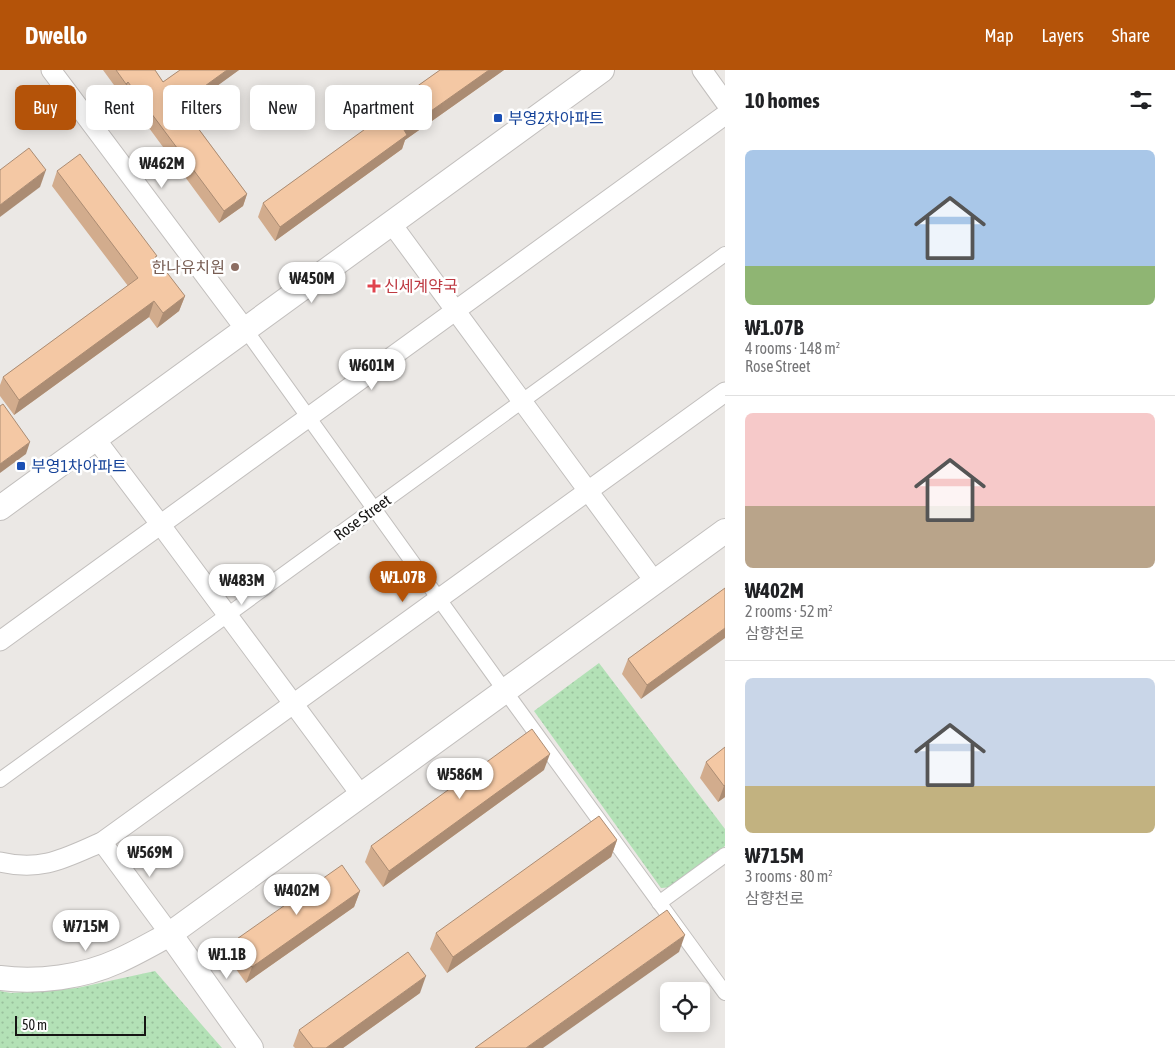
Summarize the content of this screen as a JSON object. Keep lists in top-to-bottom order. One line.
{"streets":{"street":["Rose Street"]},"places":{"transit":["부영2차아파트","부영1차아파트"],"other":["한나유치원"],"health":["신세계약국"]},"scale_bar":"50 m","page":{"header":"Dwello","nav":["Map","Layers","Share"],"heading":"10 homes","chip":["Buy","Rent","Filters","New","Apartment"],"list":[{"name":"₩1.07B","note":"4 rooms · 148 m² · Rose Street"},{"name":"₩402M","note":"2 rooms · 52 m² · 삼향천로"},{"name":"₩715M","note":"3 rooms · 80 m² · 삼향천로"}],"price":["₩462M","₩450M","₩601M","₩1.07B","₩483M","₩586M","₩569M","₩402M","₩715M","₩1.1B"],"scale":"50 m"}}
